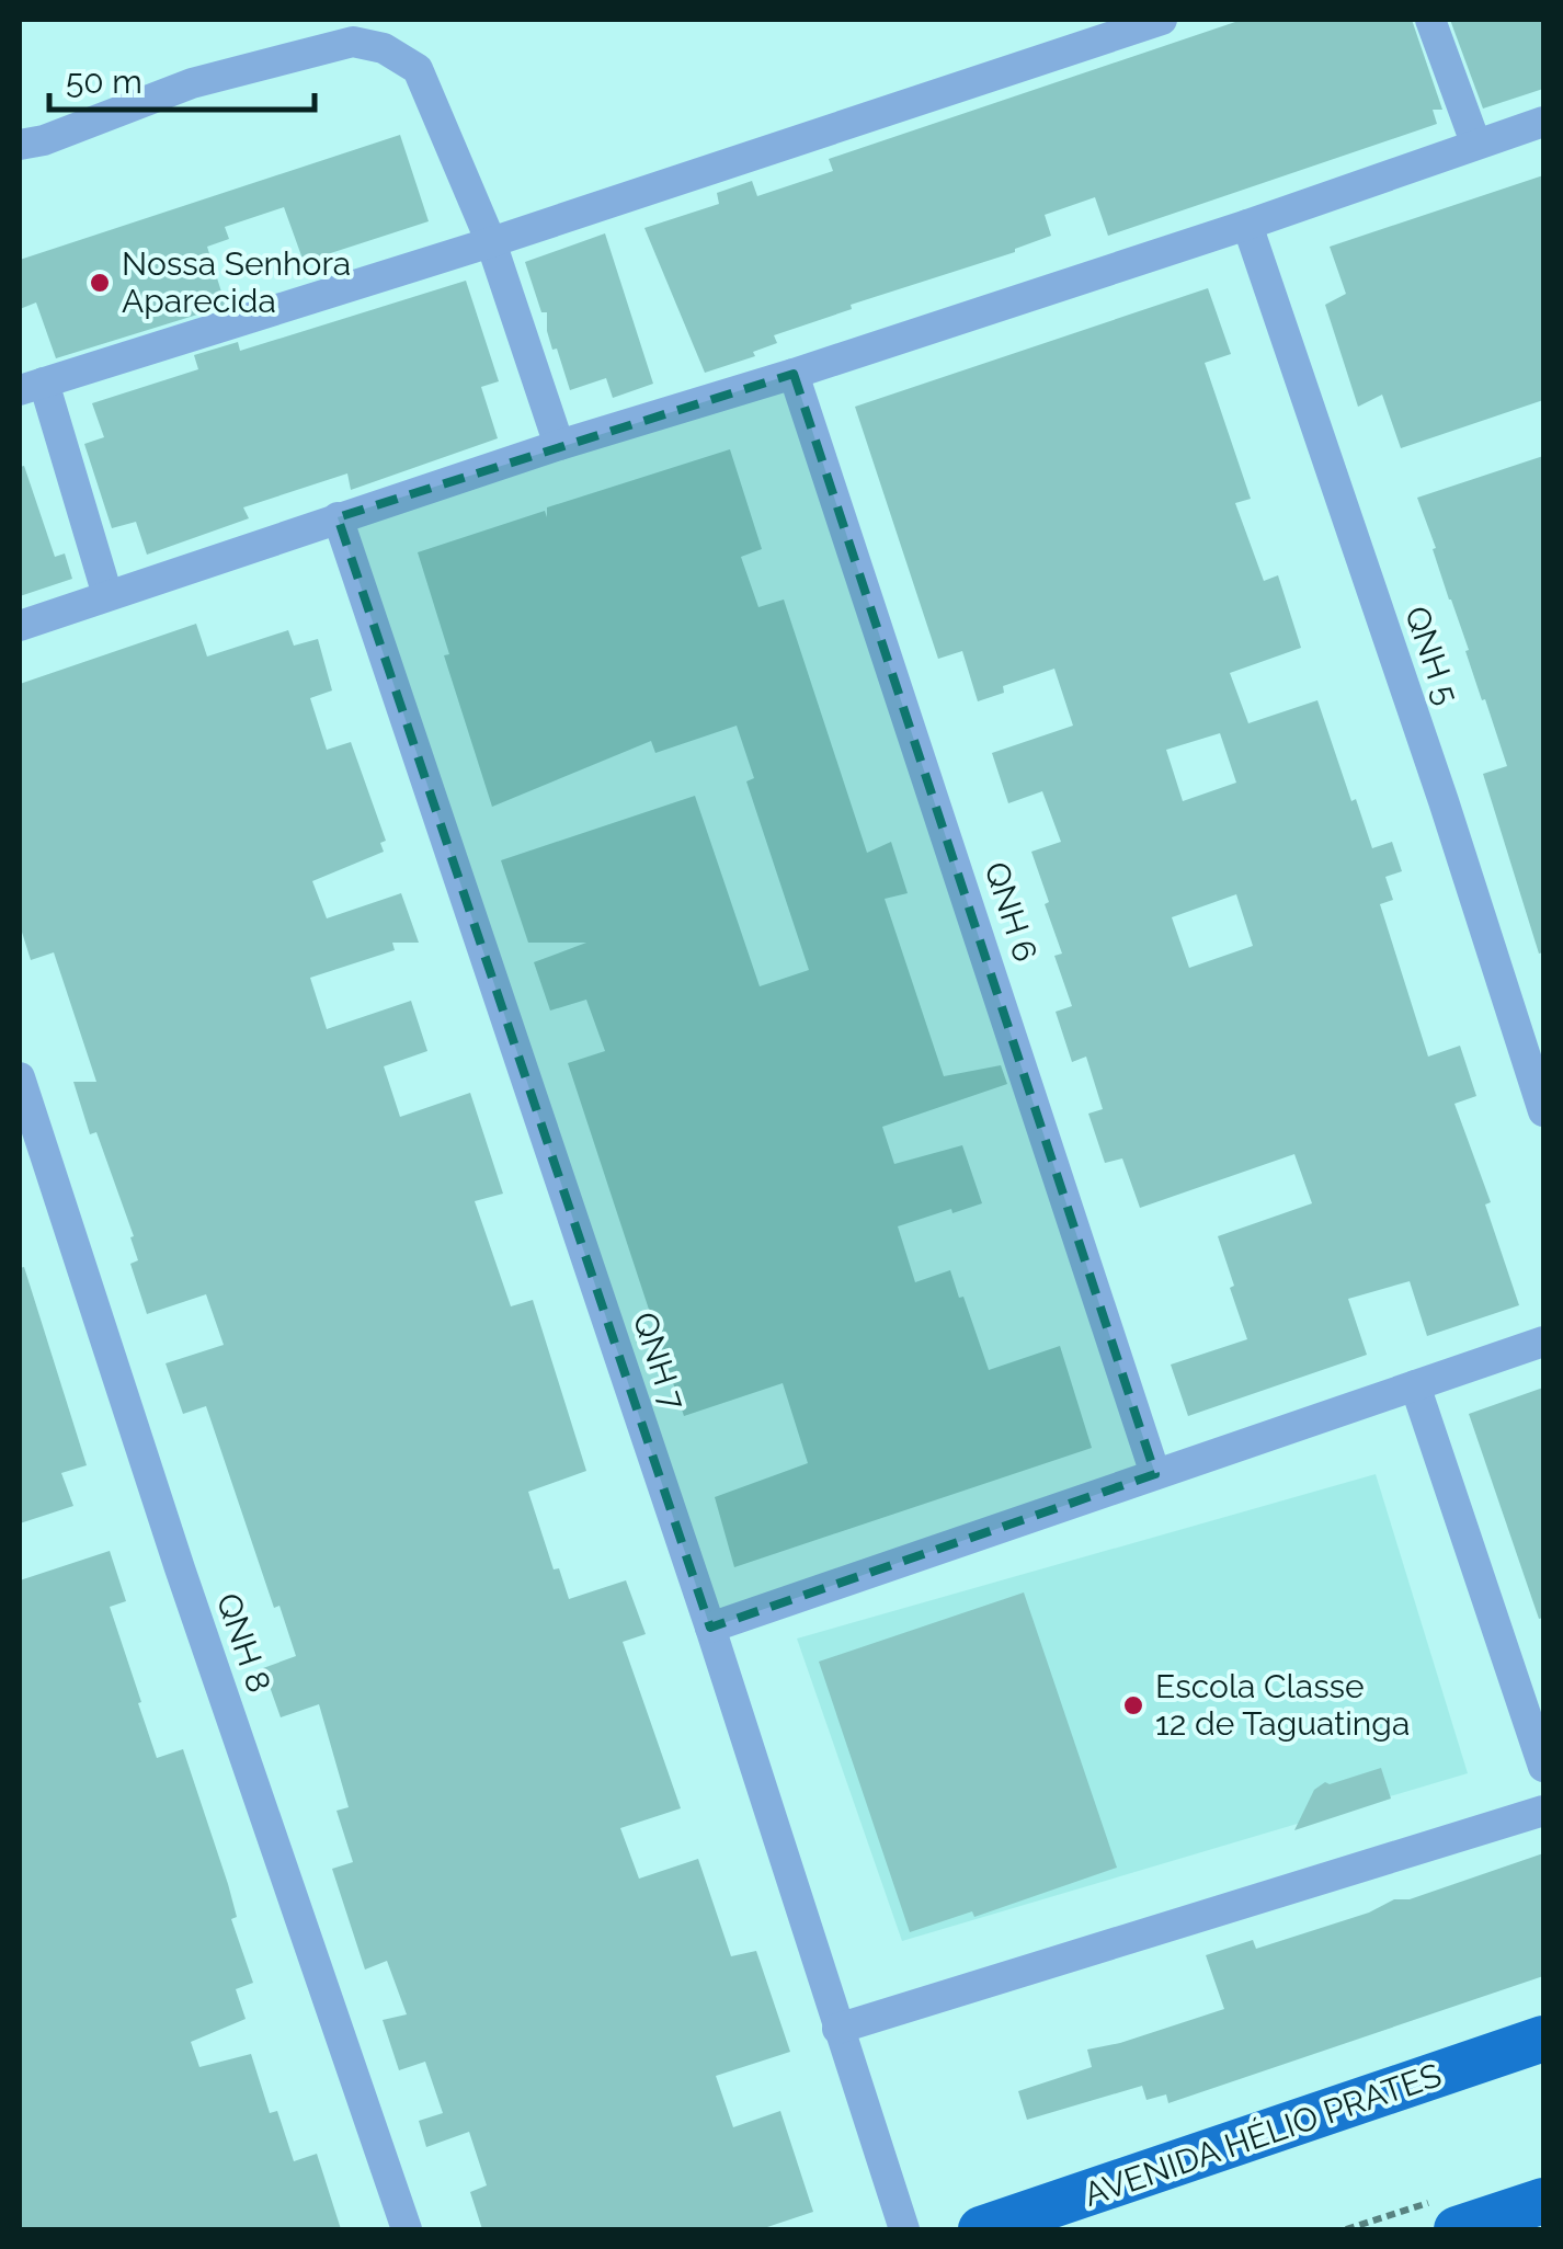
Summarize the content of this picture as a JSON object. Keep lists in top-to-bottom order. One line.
{"streets":{"main road":["AVENIDA HÉLIO PRATES"],"street":["QNH 5","QNH 6","QNH 7","QNH 8"]},"places":["Nossa Senhora Aparecida","Escola Classe 12 de Taguatinga"],"scale_bar":"50 m"}
